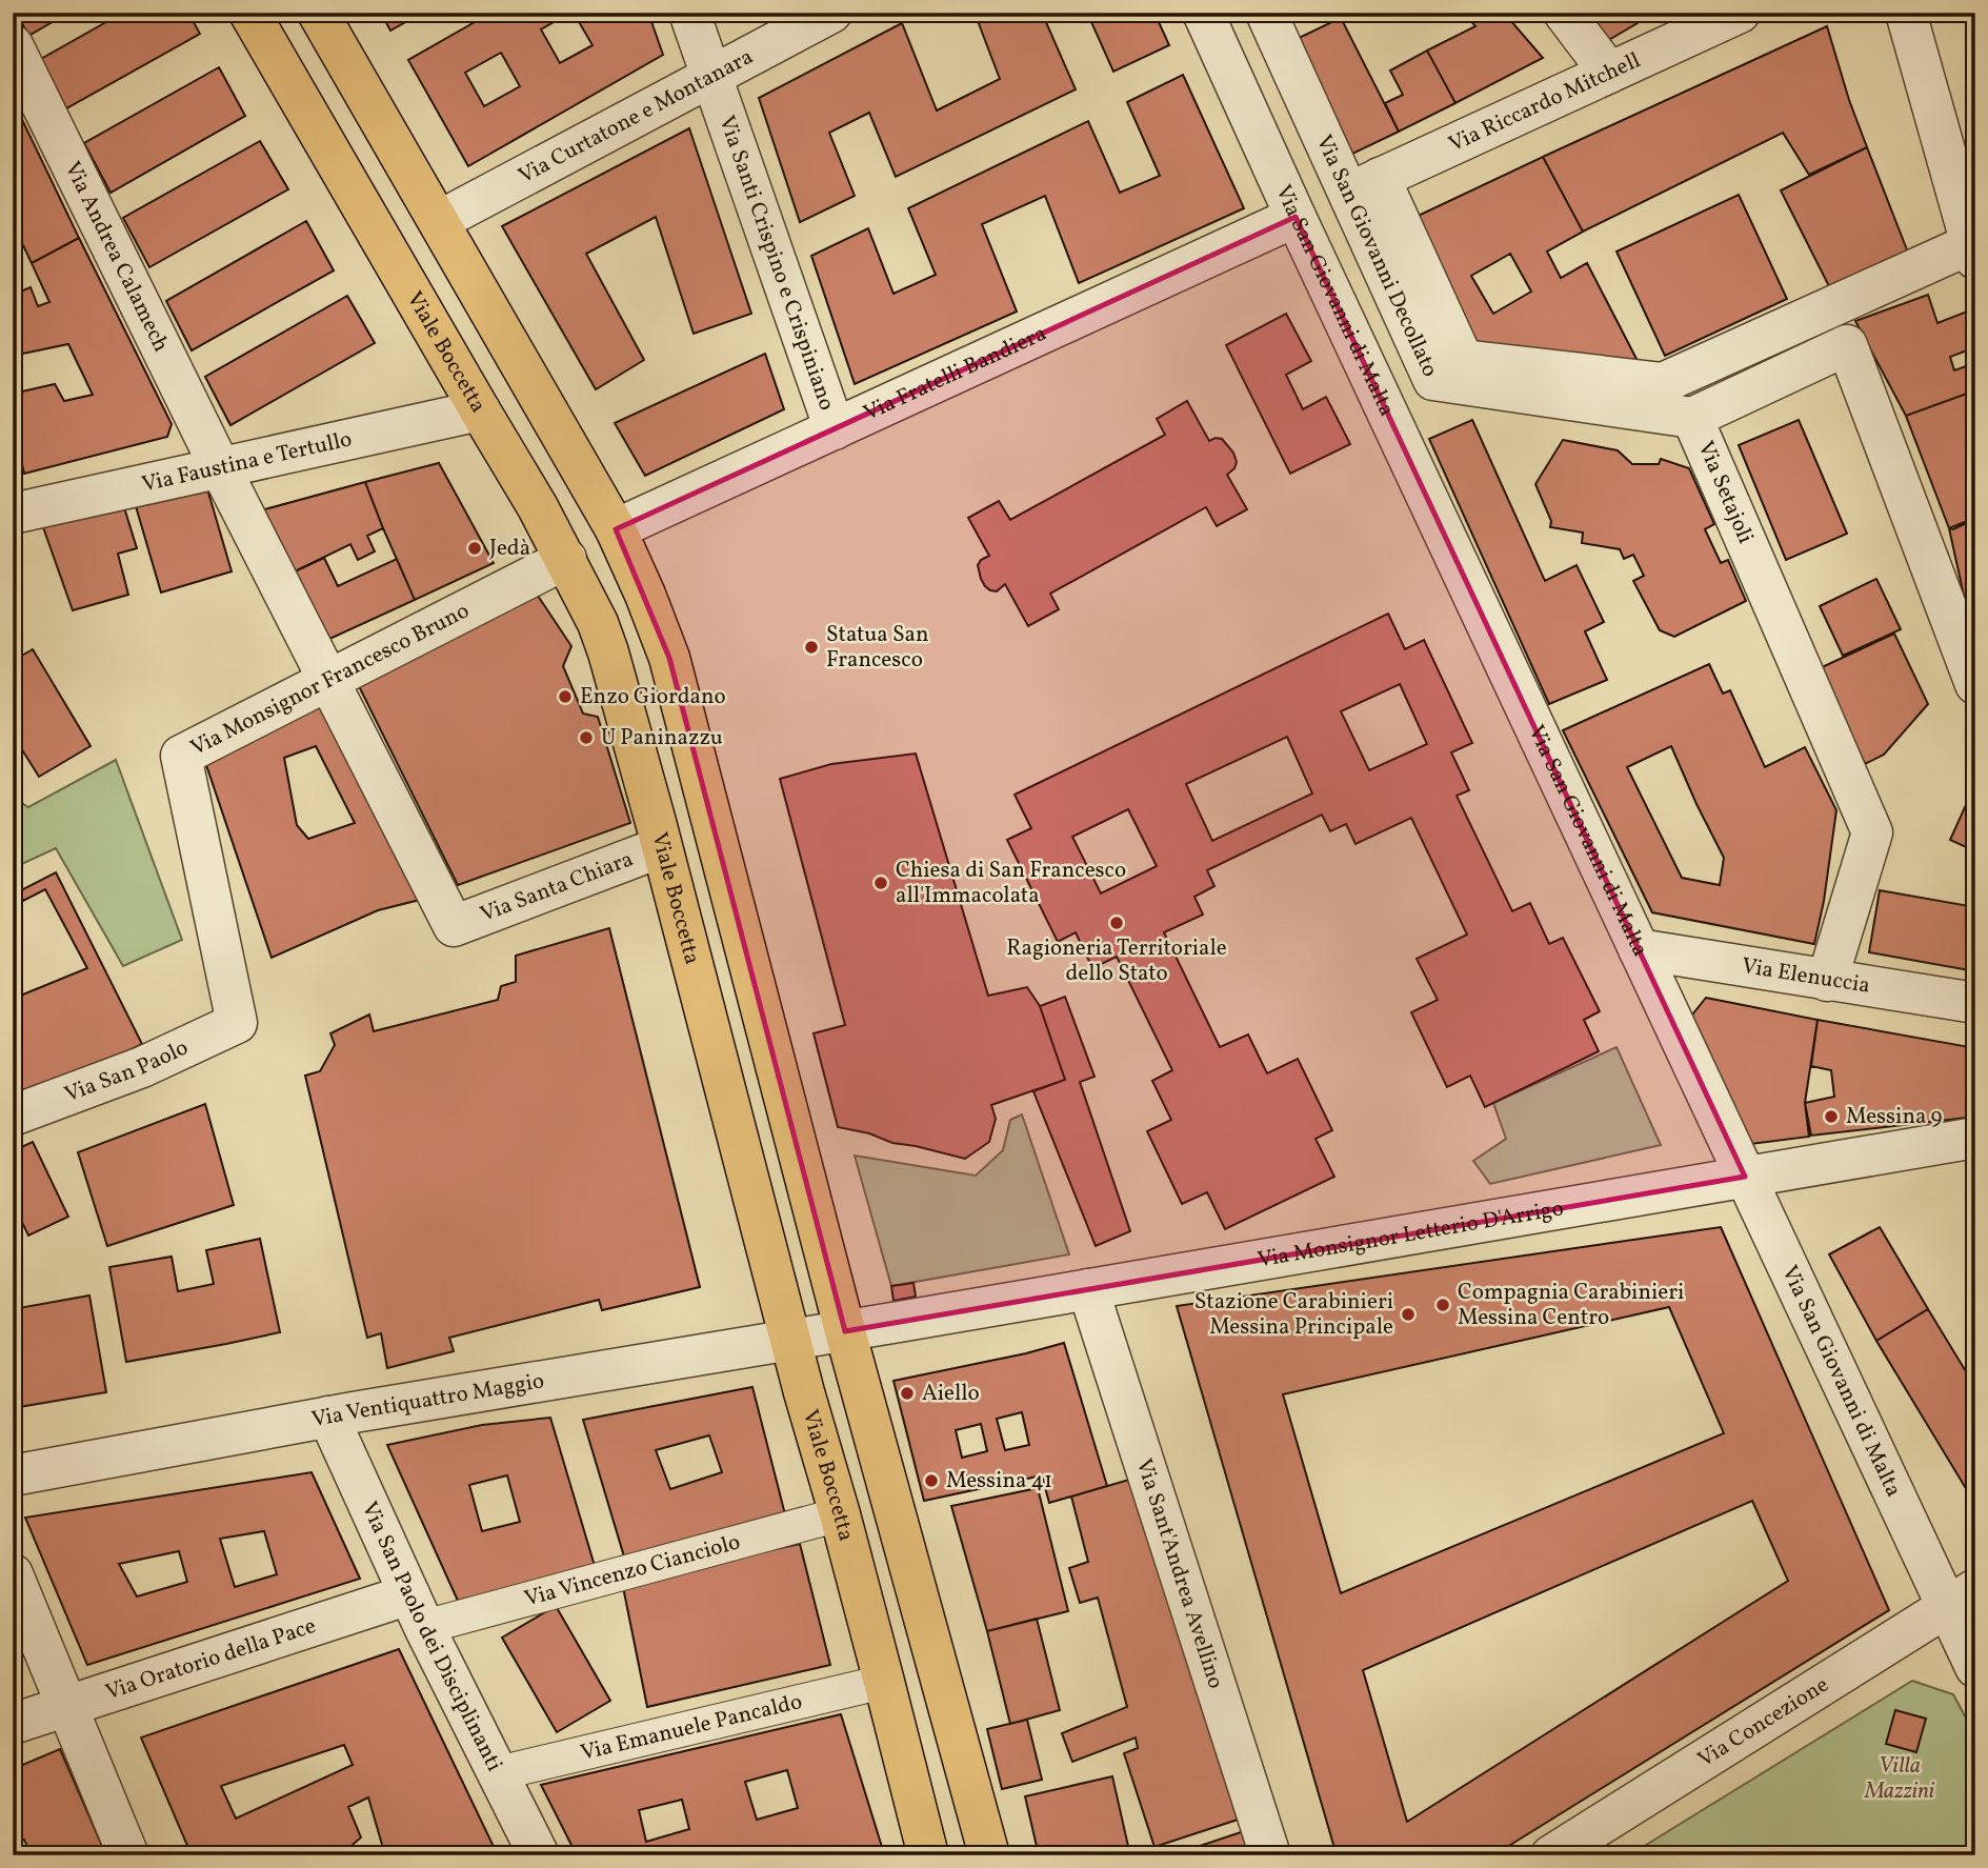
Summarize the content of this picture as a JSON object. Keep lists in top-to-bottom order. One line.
{"streets":{"main road":["Viale Boccetta"],"street":["Via Riccardo Mitchell","Via Curtatone e Montanara","Via San Giovanni Decollato","Via Andrea Calamech","Via Santi Crispino e Crispiniano","Via San Giovanni di Malta","Via Fratelli Bandiera","Via Faustina e Tertullo","Via Setajoli","Via Monsignor Francesco Bruno","Via Santa Chiara","Via Elenuccia","Via San Paolo","Via Monsignor Letterio D'Arrigo","Via Ventiquattro Maggio","Via Vincenzo Cianciolo","Via Sant'Andrea Avellino","Via San Paolo dei Disciplinanti","Via Oratorio della Pace","Via Concezione","Via Emanuele Pancaldo"]},"crossings":[["Via Riccardo Mitchell","Via San Giovanni Decollato"],["Via Curtatone e Montanara","Via Santi Crispino e Crispiniano"],["Via San Giovanni Decollato","Via Setajoli"],["Via Andrea Calamech","Via Faustina e Tertullo"],["Via Andrea Calamech","Via Monsignor Francesco Bruno"],["Via Andrea Calamech","Via Santa Chiara"],["Via Santi Crispino e Crispiniano","Via Fratelli Bandiera"],["Via San Giovanni di Malta","Via Fratelli Bandiera"],["Via San Giovanni di Malta","Via Elenuccia"],["Via San Giovanni di Malta","Via Monsignor Letterio D'Arrigo"],["Via San Giovanni di Malta","Via Concezione"],["Viale Boccetta","Via Faustina e Tertullo"],["Viale Boccetta","Via Monsignor Francesco Bruno"],["Viale Boccetta","Via Santa Chiara"],["Viale Boccetta","Via Ventiquattro Maggio"],["Viale Boccetta","Via Vincenzo Cianciolo"],["Viale Boccetta","Via Emanuele Pancaldo"],["Via Setajoli","Via Elenuccia"],["Via Monsignor Francesco Bruno","Via San Paolo"],["Via Monsignor Letterio D'Arrigo","Via Ventiquattro Maggio"],["Via Monsignor Letterio D'Arrigo","Via Sant'Andrea Avellino"],["Via Ventiquattro Maggio","Via San Paolo dei Disciplinanti"],["Via Vincenzo Cianciolo","Via San Paolo dei Disciplinanti"],["Via Vincenzo Cianciolo","Via Oratorio della Pace"],["Via San Paolo dei Disciplinanti","Via Oratorio della Pace"],["Via San Paolo dei Disciplinanti","Via Emanuele Pancaldo"]],"parks":["Villa Mazzini"],"places":["Jedà","Statua San Francesco","Enzo Giordano","U Paninazzu","Chiesa di San Francesco all'Immacolata","Ragioneria Territoriale dello Stato","Messina 9","Compagnia Carabinieri Messina Centro","Stazione Carabinieri Messina Principale","Aiello","Messina 41"]}
